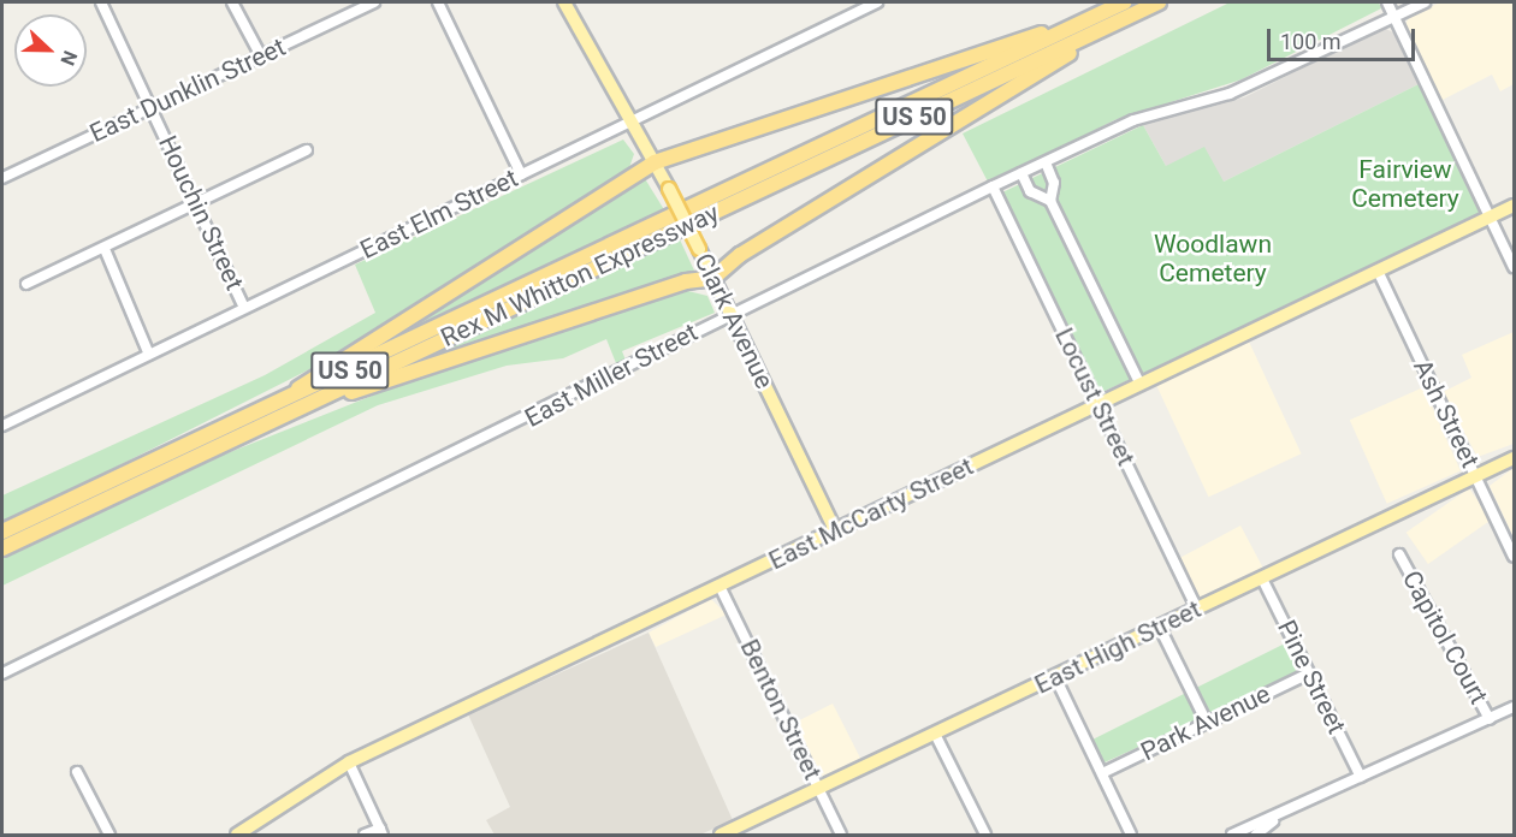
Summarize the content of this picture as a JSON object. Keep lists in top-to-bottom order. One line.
{"streets":{"highway":["US 50","Rex M Whitton Expressway"],"main road":["Clark Avenue","East McCarty Street","East High Street"],"street":["East Dunklin Street","Houchin Street","East Elm Street","East Miller Street","Locust Street","Ash Street","Capitol Court","Pine Street","Benton Street","Park Avenue"]},"crossings":[["East Dunklin Street","Houchin Street"],["Houchin Street","East Elm Street"],["East Elm Street","Clark Avenue"],["Clark Avenue","East Miller Street"],["Clark Avenue","East McCarty Street"],["East Miller Street","Locust Street"],["Locust Street","East McCarty Street"],["Locust Street","East High Street"],["Ash Street","East McCarty Street"],["Ash Street","East High Street"],["East McCarty Street","Benton Street"],["East High Street","Pine Street"],["East High Street","Benton Street"],["Pine Street","Park Avenue"]],"parks":["Fairview Cemetery","Woodlawn Cemetery"],"scale_bar":"100 m","north":"right"}
